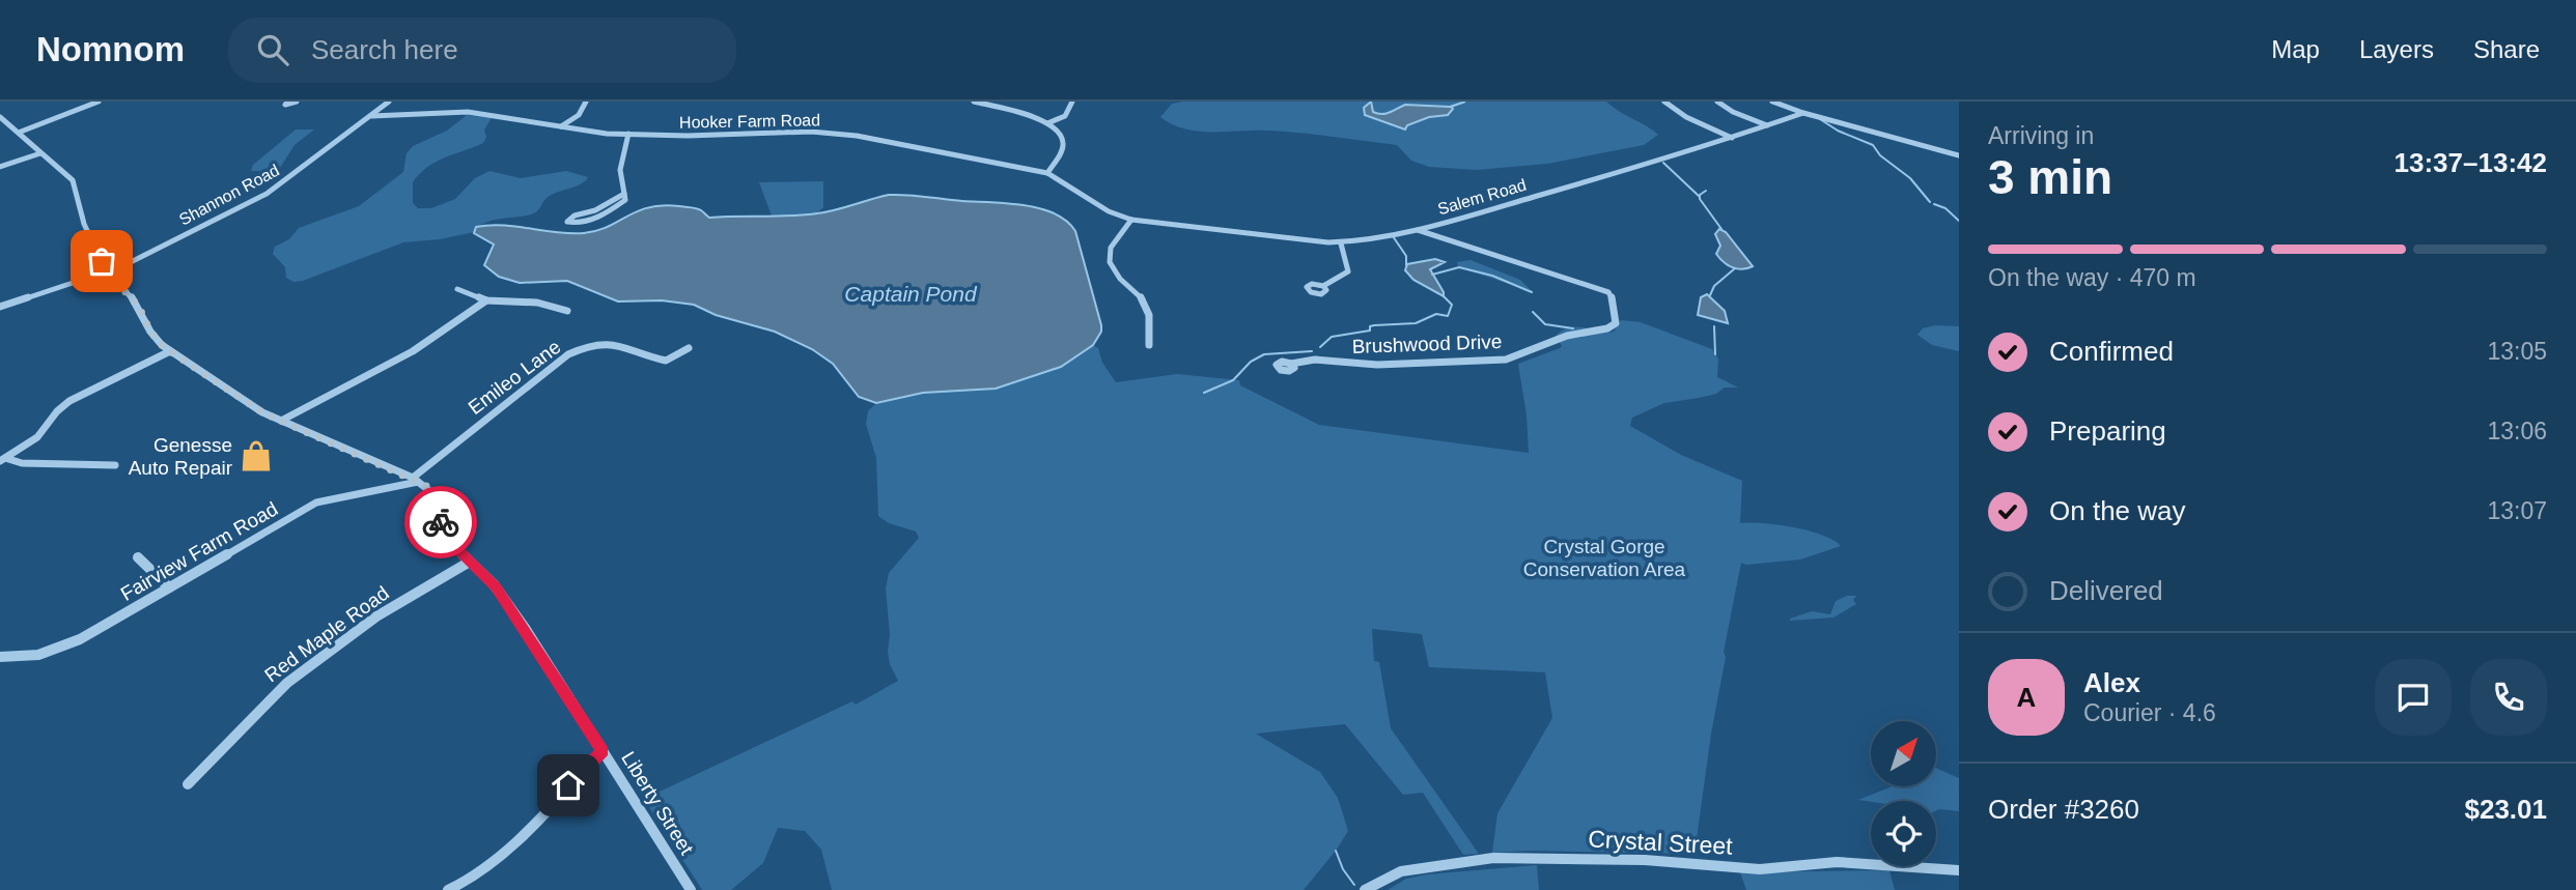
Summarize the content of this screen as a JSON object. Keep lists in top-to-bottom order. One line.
{"streets":{"street":["Hooker Farm Road","Shannon Road","Salem Road","Brushwood Drive","Emileo Lane","Fairview Farm Road","Red Maple Road","Liberty Street","Crystal Street"]},"crossings":[["Hooker Farm Road","Shannon Road"],["Hooker Farm Road","Salem Road"],["Salem Road","Brushwood Drive"],["Emileo Lane","Fairview Farm Road"],["Emileo Lane","Liberty Street"],["Fairview Farm Road","Liberty Street"],["Red Maple Road","Liberty Street"]],"water":["Captain Pond"],"parks":["Crystal Gorge Conservation Area"],"places":{"shop":["Genesse Auto Repair"]},"north":"top right","page":{"header":"Nomnom","search":"Search here","nav":["Map","Layers","Share"],"heading":["3 min","Arriving in","13:37–13:42"],"panel":["Alex","Courier · 4.6","Order #3260","$23.01"],"bar":"On the way · 470 m","list":[["Confirmed","13:05"],["Preparing","13:06"],["On the way","13:07"],"Delivered"],"round":"A"}}
